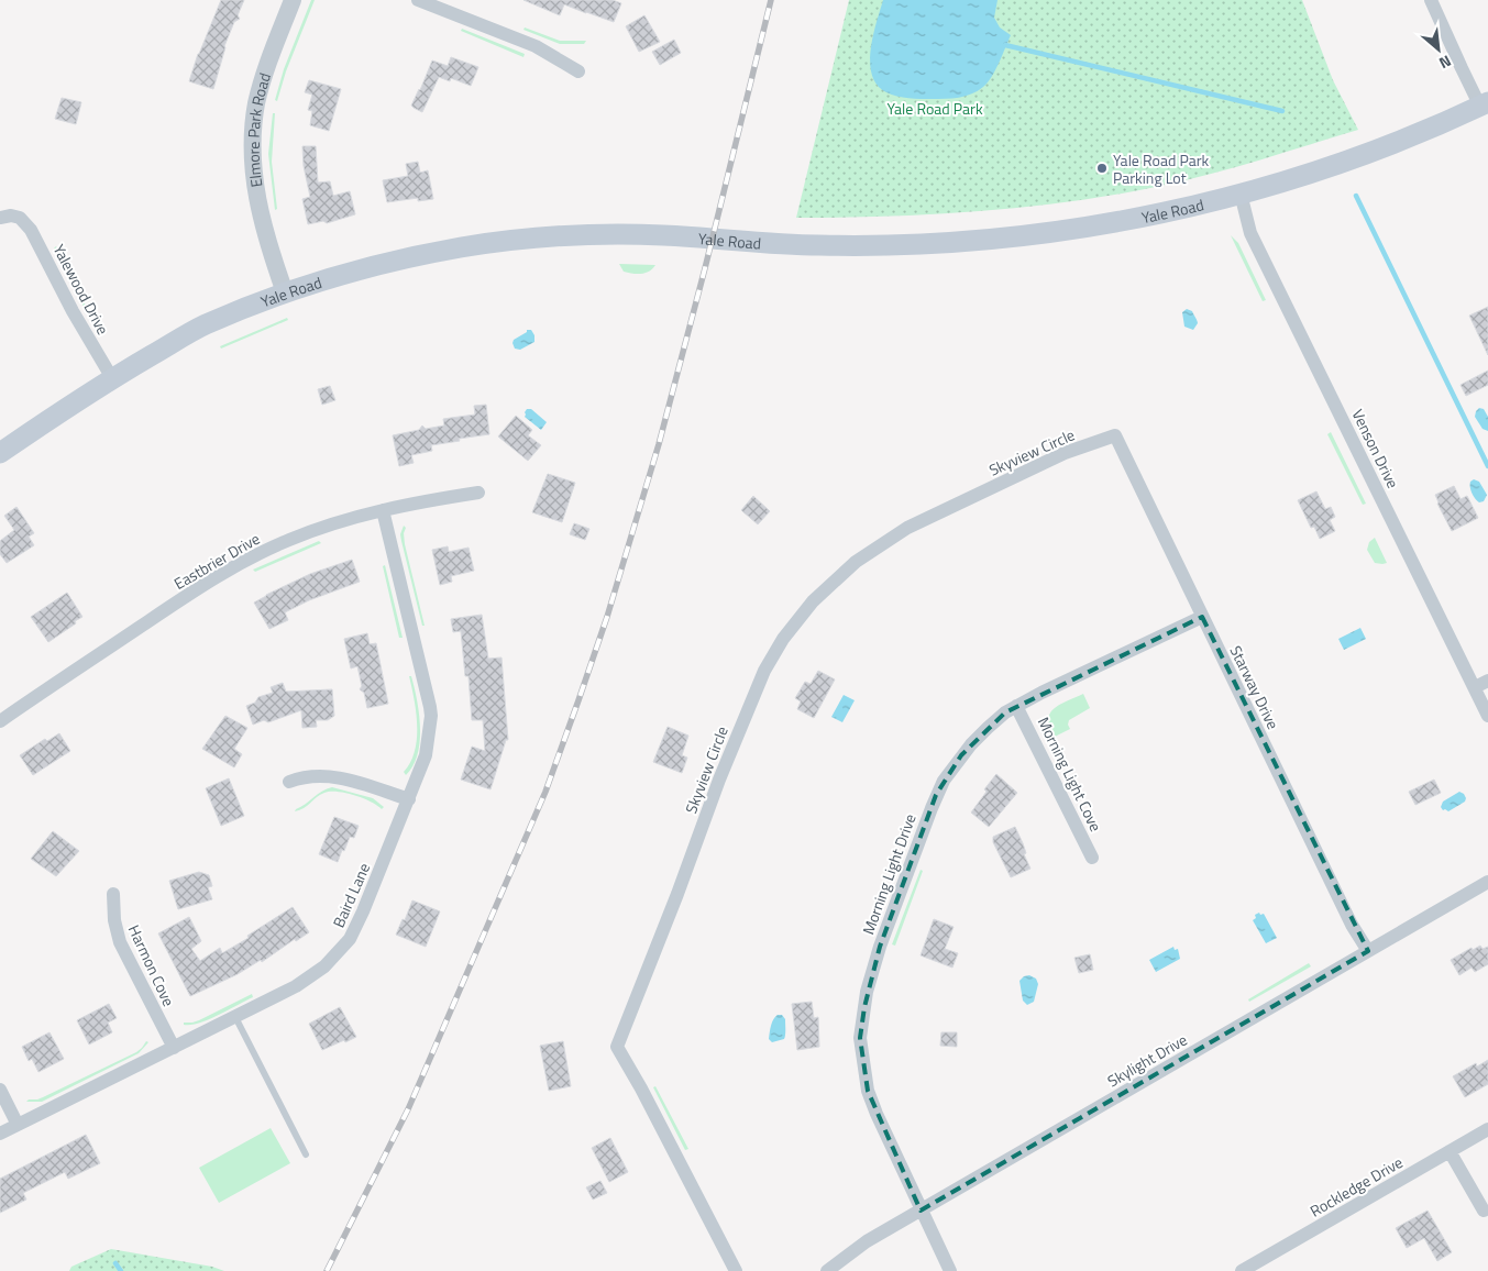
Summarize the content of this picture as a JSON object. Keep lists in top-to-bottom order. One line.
{"streets":{"main road":["Yale Road"],"street":["Elmore Park Road","Yalewood Drive","Venson Drive","Skyview Circle","Eastbrier Drive","Starway Drive","Morning Light Cove","Morning Light Drive","Baird Lane","Harmon Cove","Skylight Drive","Rockledge Drive"]},"crossings":[["Elmore Park Road","Yale Road"],["Yale Road","Yalewood Drive"],["Yale Road","Venson Drive"],["Skyview Circle","Starway Drive"],["Eastbrier Drive","Baird Lane"],["Starway Drive","Morning Light Drive"],["Starway Drive","Skylight Drive"],["Morning Light Cove","Morning Light Drive"],["Morning Light Drive","Skylight Drive"],["Baird Lane","Harmon Cove"]],"parks":["Yale Road Park"],"places":["Yale Road Park Parking Lot"],"north":"bottom right"}
